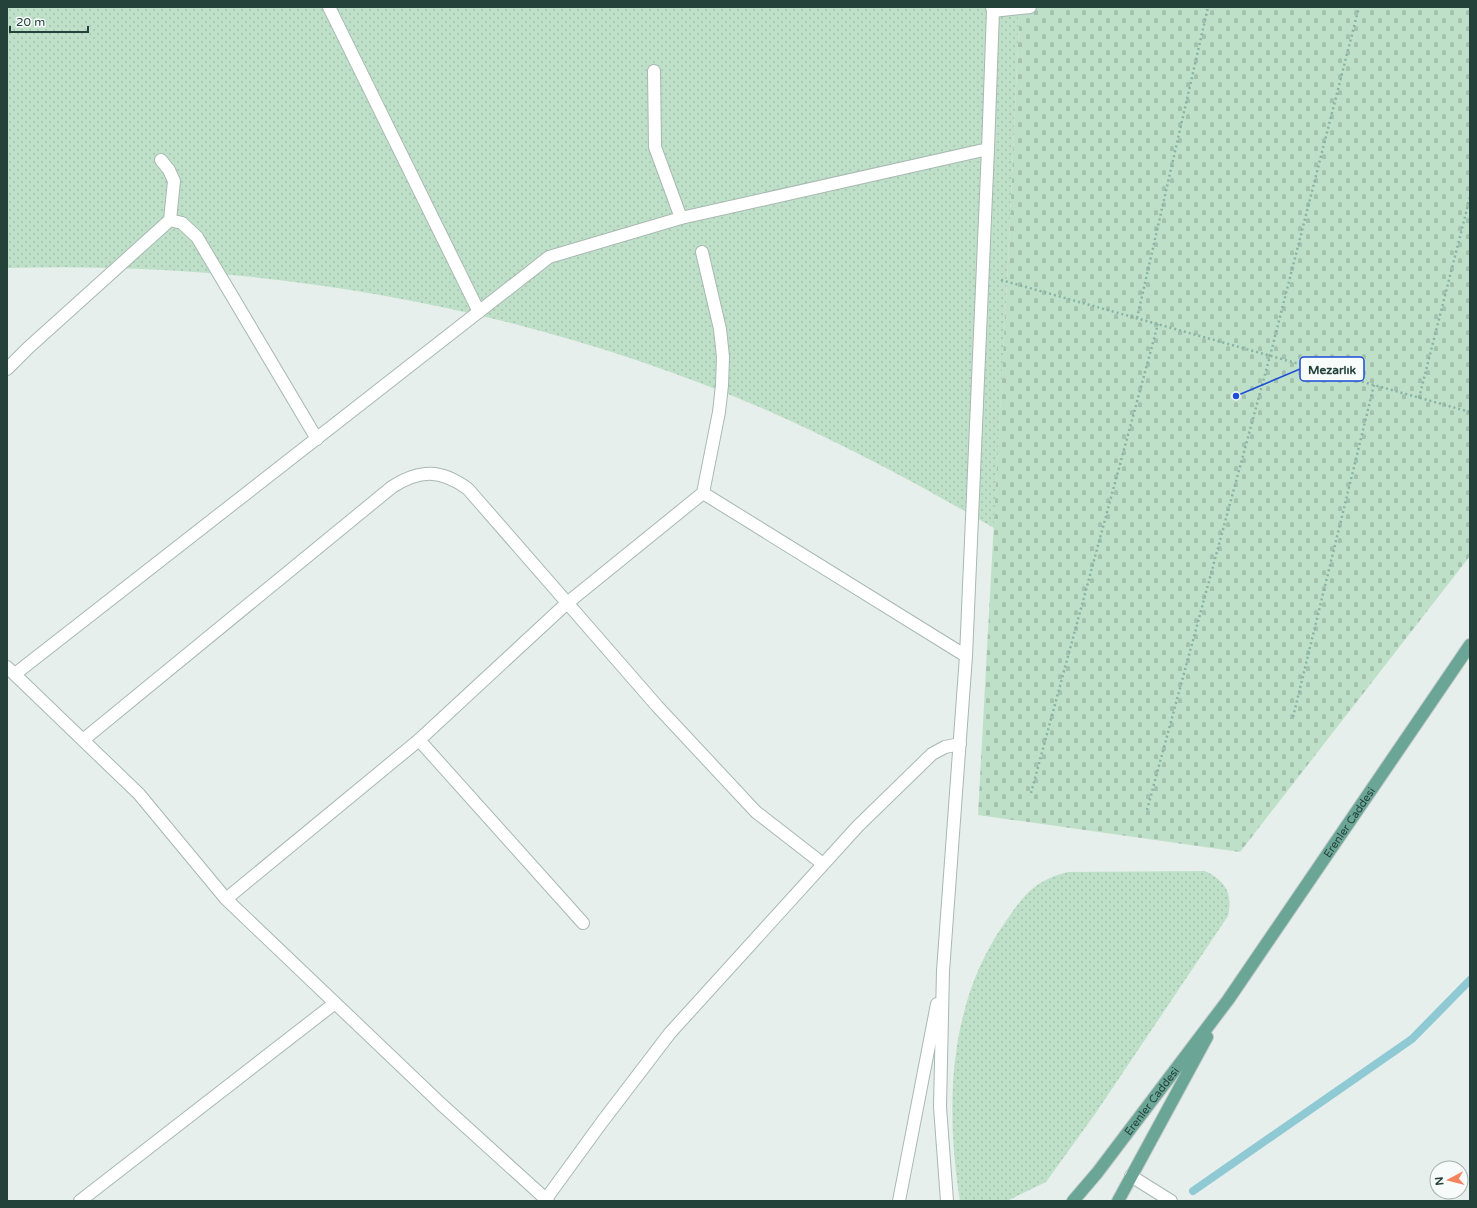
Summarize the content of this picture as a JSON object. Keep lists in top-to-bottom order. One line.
{"streets":{"main road":["Erenler Caddesi"]},"places":["Mezarlık"],"scale_bar":"20 m","north":"left"}
